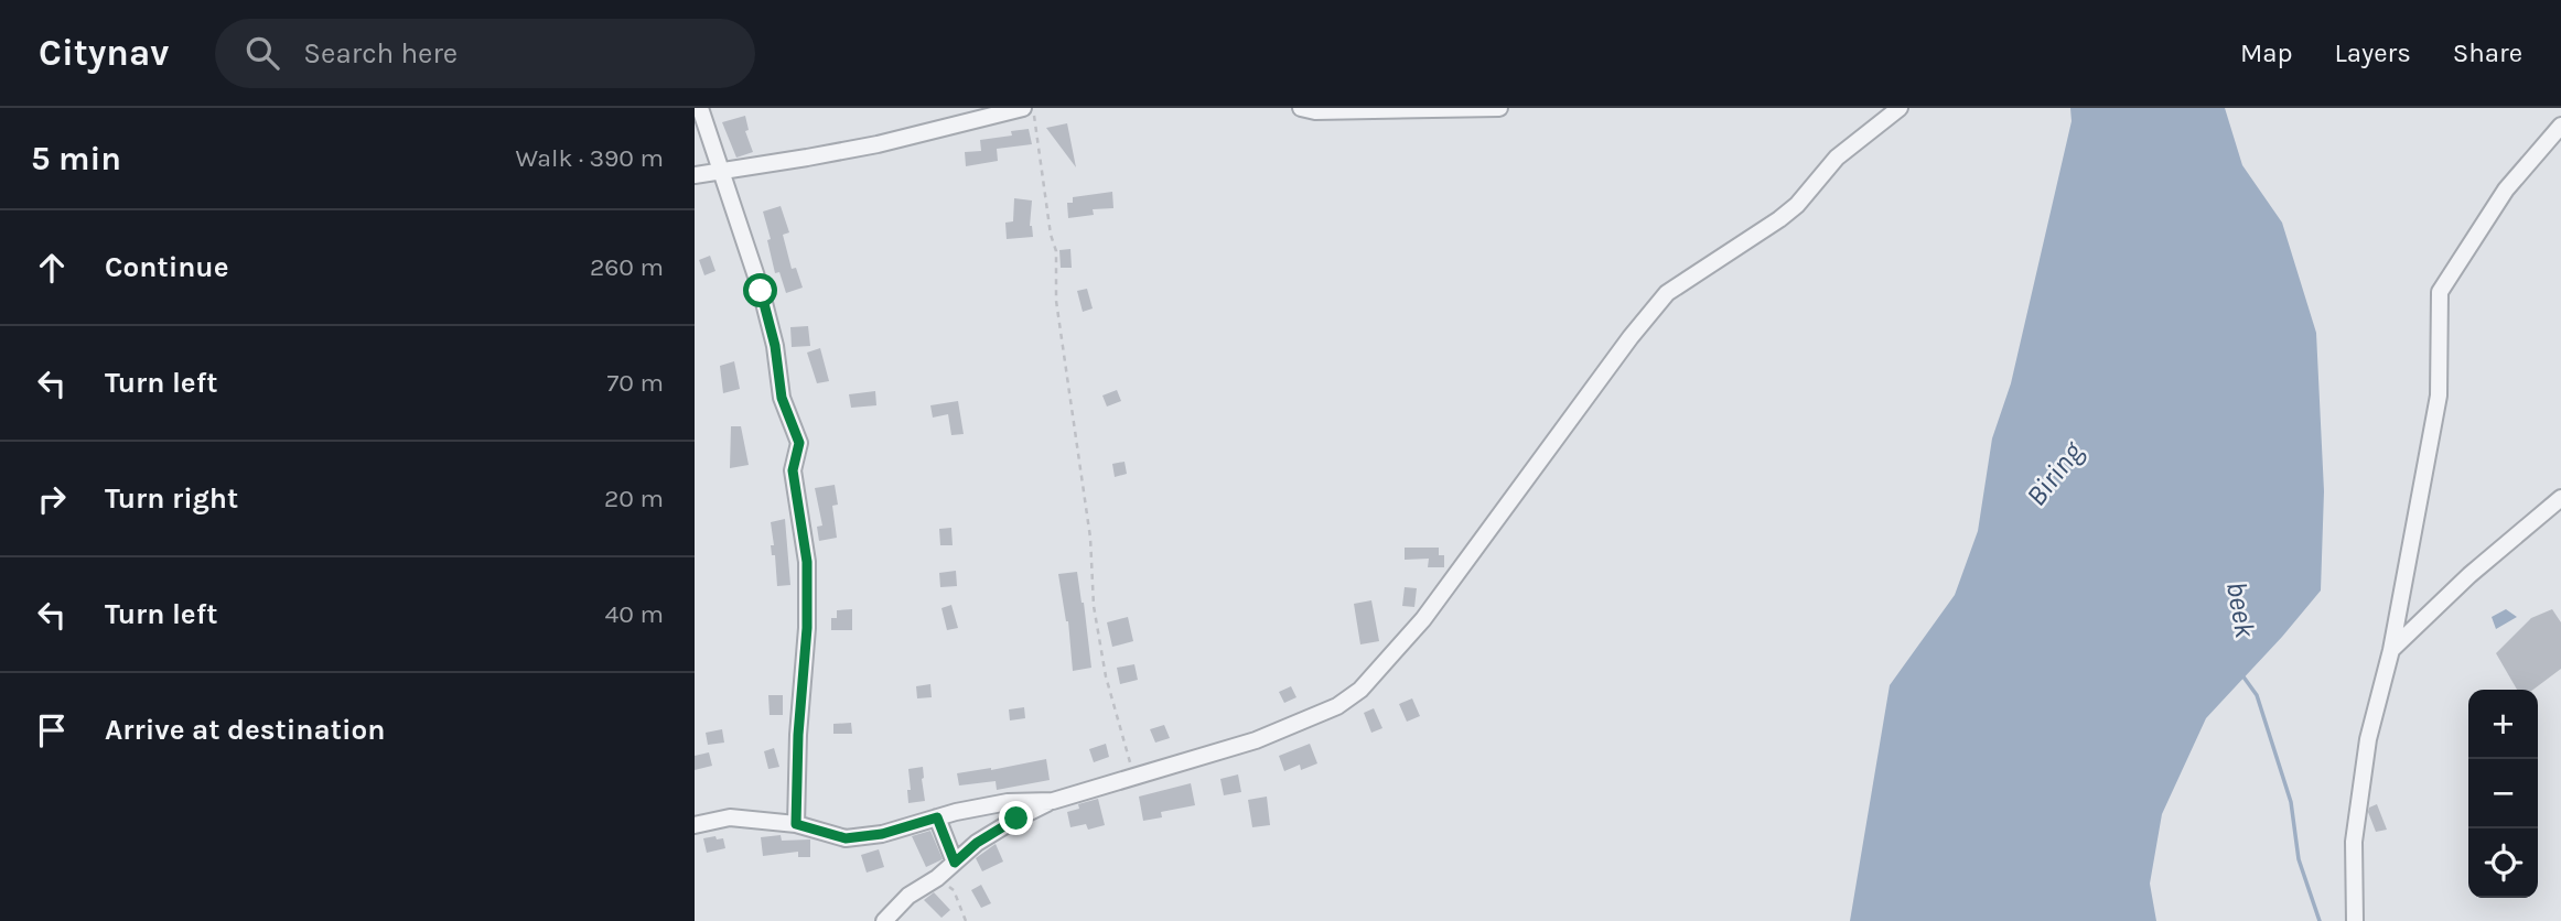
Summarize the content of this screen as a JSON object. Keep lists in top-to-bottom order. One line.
{"water":["Biring","beek"],"page":{"header":"Citynav","search":"Search here","nav":["Map","Layers","Share"],"heading":["5 min","Walk · 390 m"],"list":[["Continue","260 m"],["Turn left","70 m"],["Turn right","20 m"],["Turn left","40 m"],"Arrive at destination"],"map_buttons":["+","−"]}}
